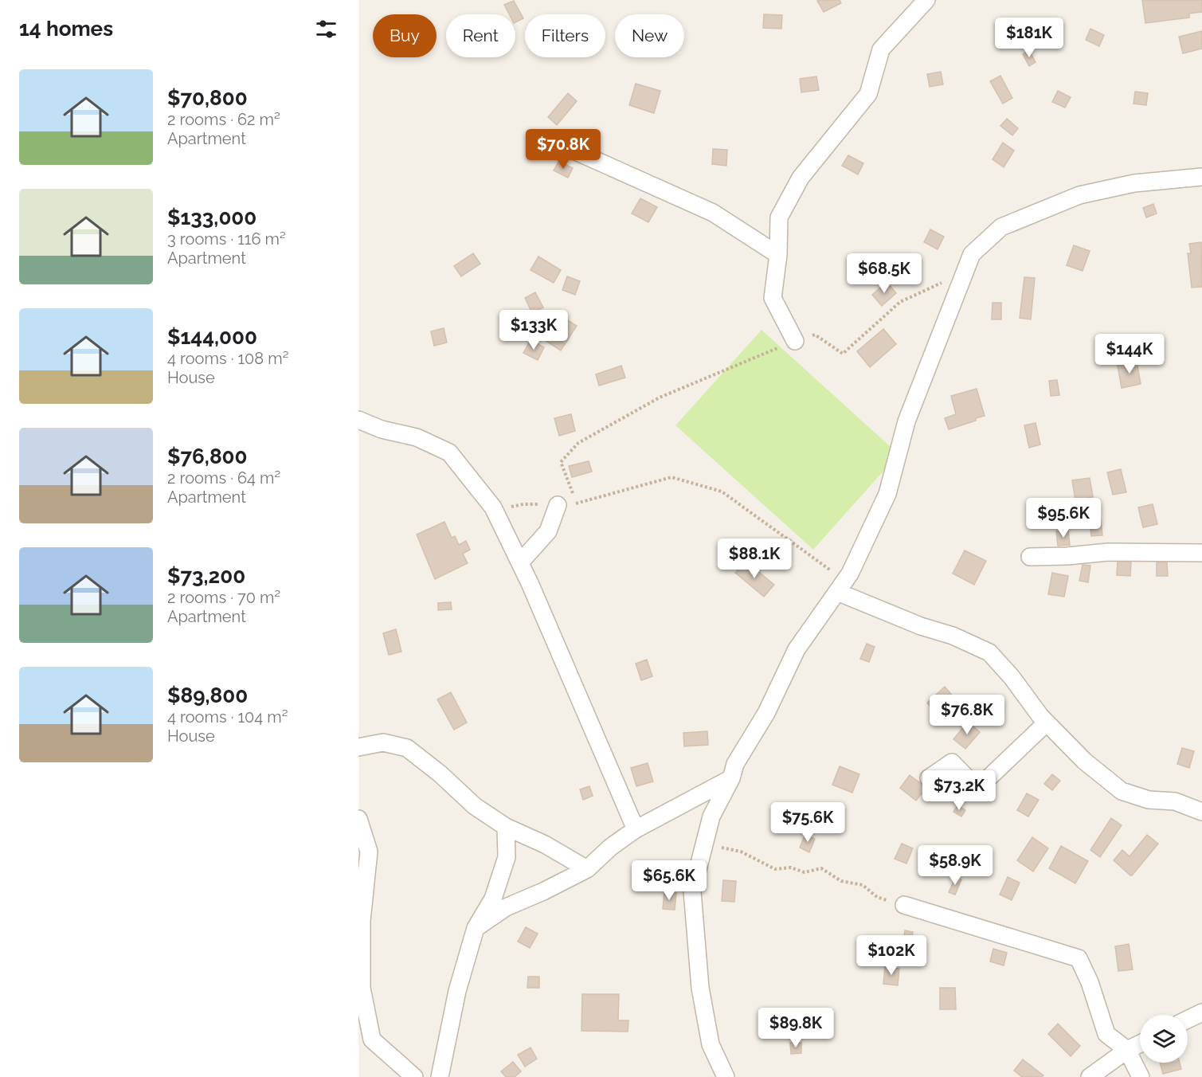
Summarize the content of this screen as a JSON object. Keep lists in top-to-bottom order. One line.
{"page":{"heading":"14 homes","chip":["Buy","Rent","Filters","New"],"price":["$181K","$70.8K","$68.5K","$133K","$144K","$95.6K","$88.1K","$76.8K","$73.2K","$75.6K","$58.9K","$65.6K","$102K","$89.8K"],"list":[{"name":"$70,800","note":"2 rooms · 62 m² · Apartment"},{"name":"$133,000","note":"3 rooms · 116 m² · Apartment"},{"name":"$144,000","note":"4 rooms · 108 m² · House"},{"name":"$76,800","note":"2 rooms · 64 m² · Apartment"},{"name":"$73,200","note":"2 rooms · 70 m² · Apartment"},{"name":"$89,800","note":"4 rooms · 104 m² · House"}]}}
